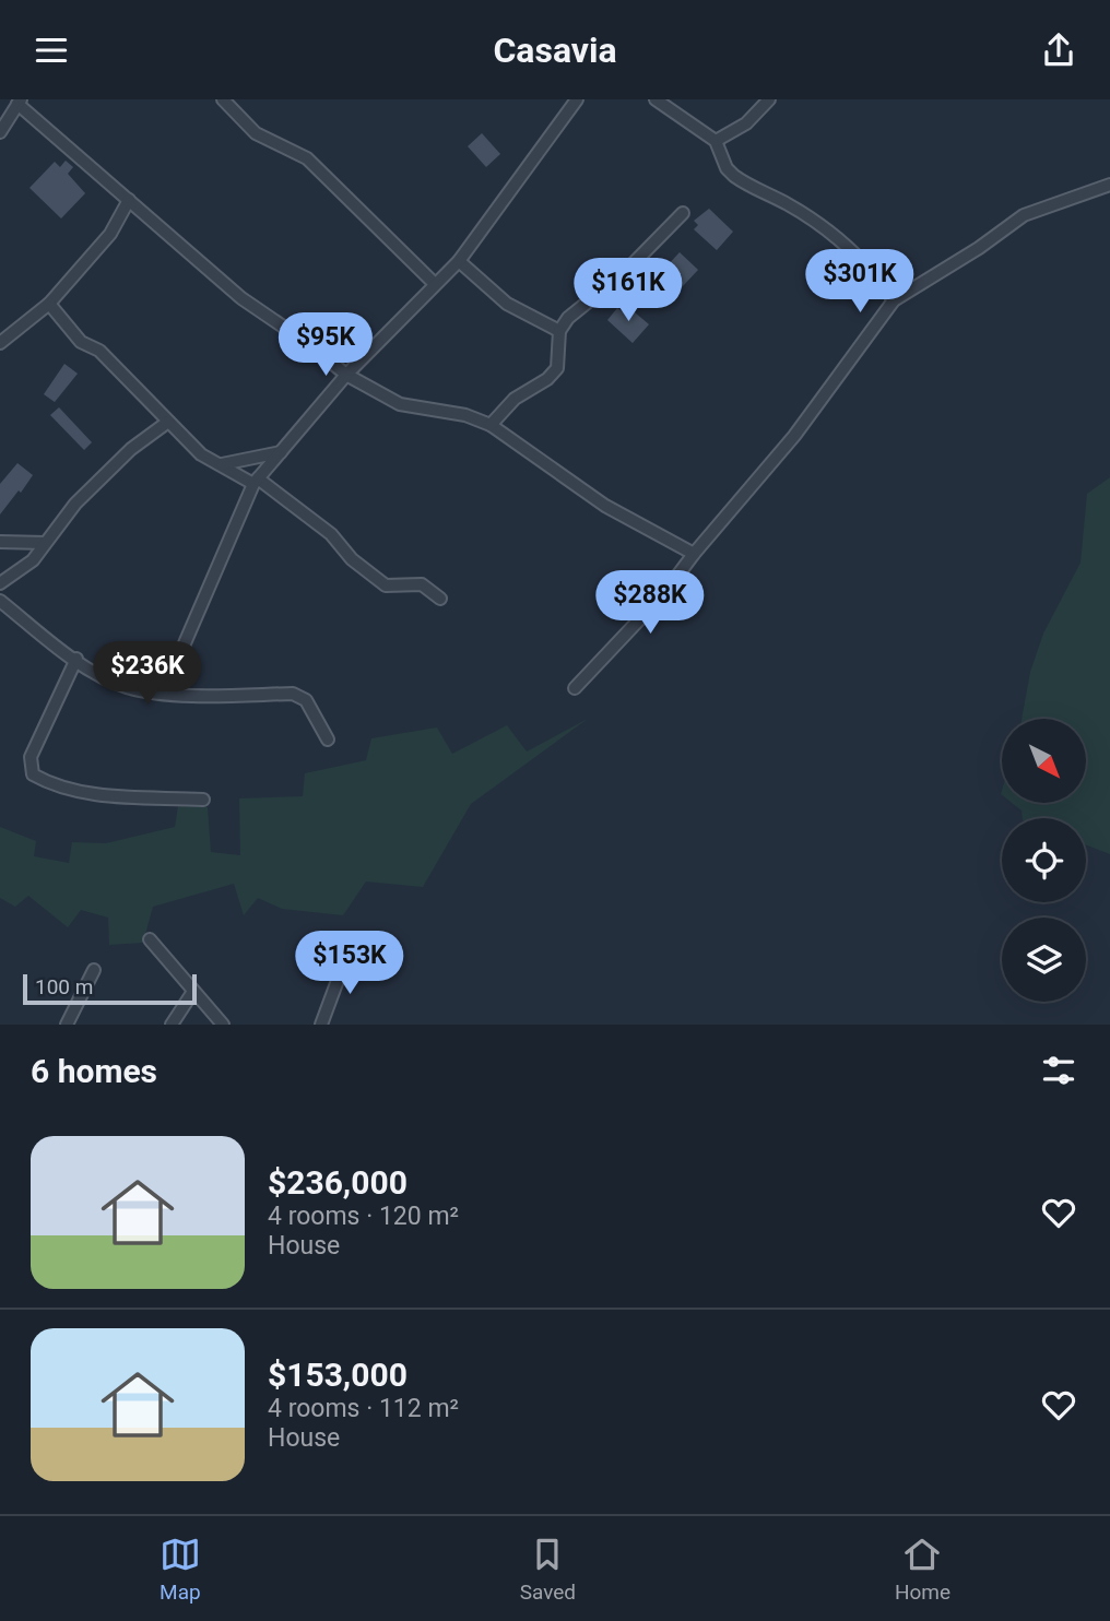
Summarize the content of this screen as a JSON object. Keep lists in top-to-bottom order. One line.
{"scale_bar":"100 m","north":"bottom right","page":{"header":"Casavia","price":["$301K","$161K","$95K","$288K","$236K","$153K"],"scale":"100 m","heading":"6 homes","list":[{"name":"$236,000","note":"4 rooms · 120 m² · House"},{"name":"$153,000","note":"4 rooms · 112 m² · House"}],"tabs":["Map","Saved","Home"]}}
